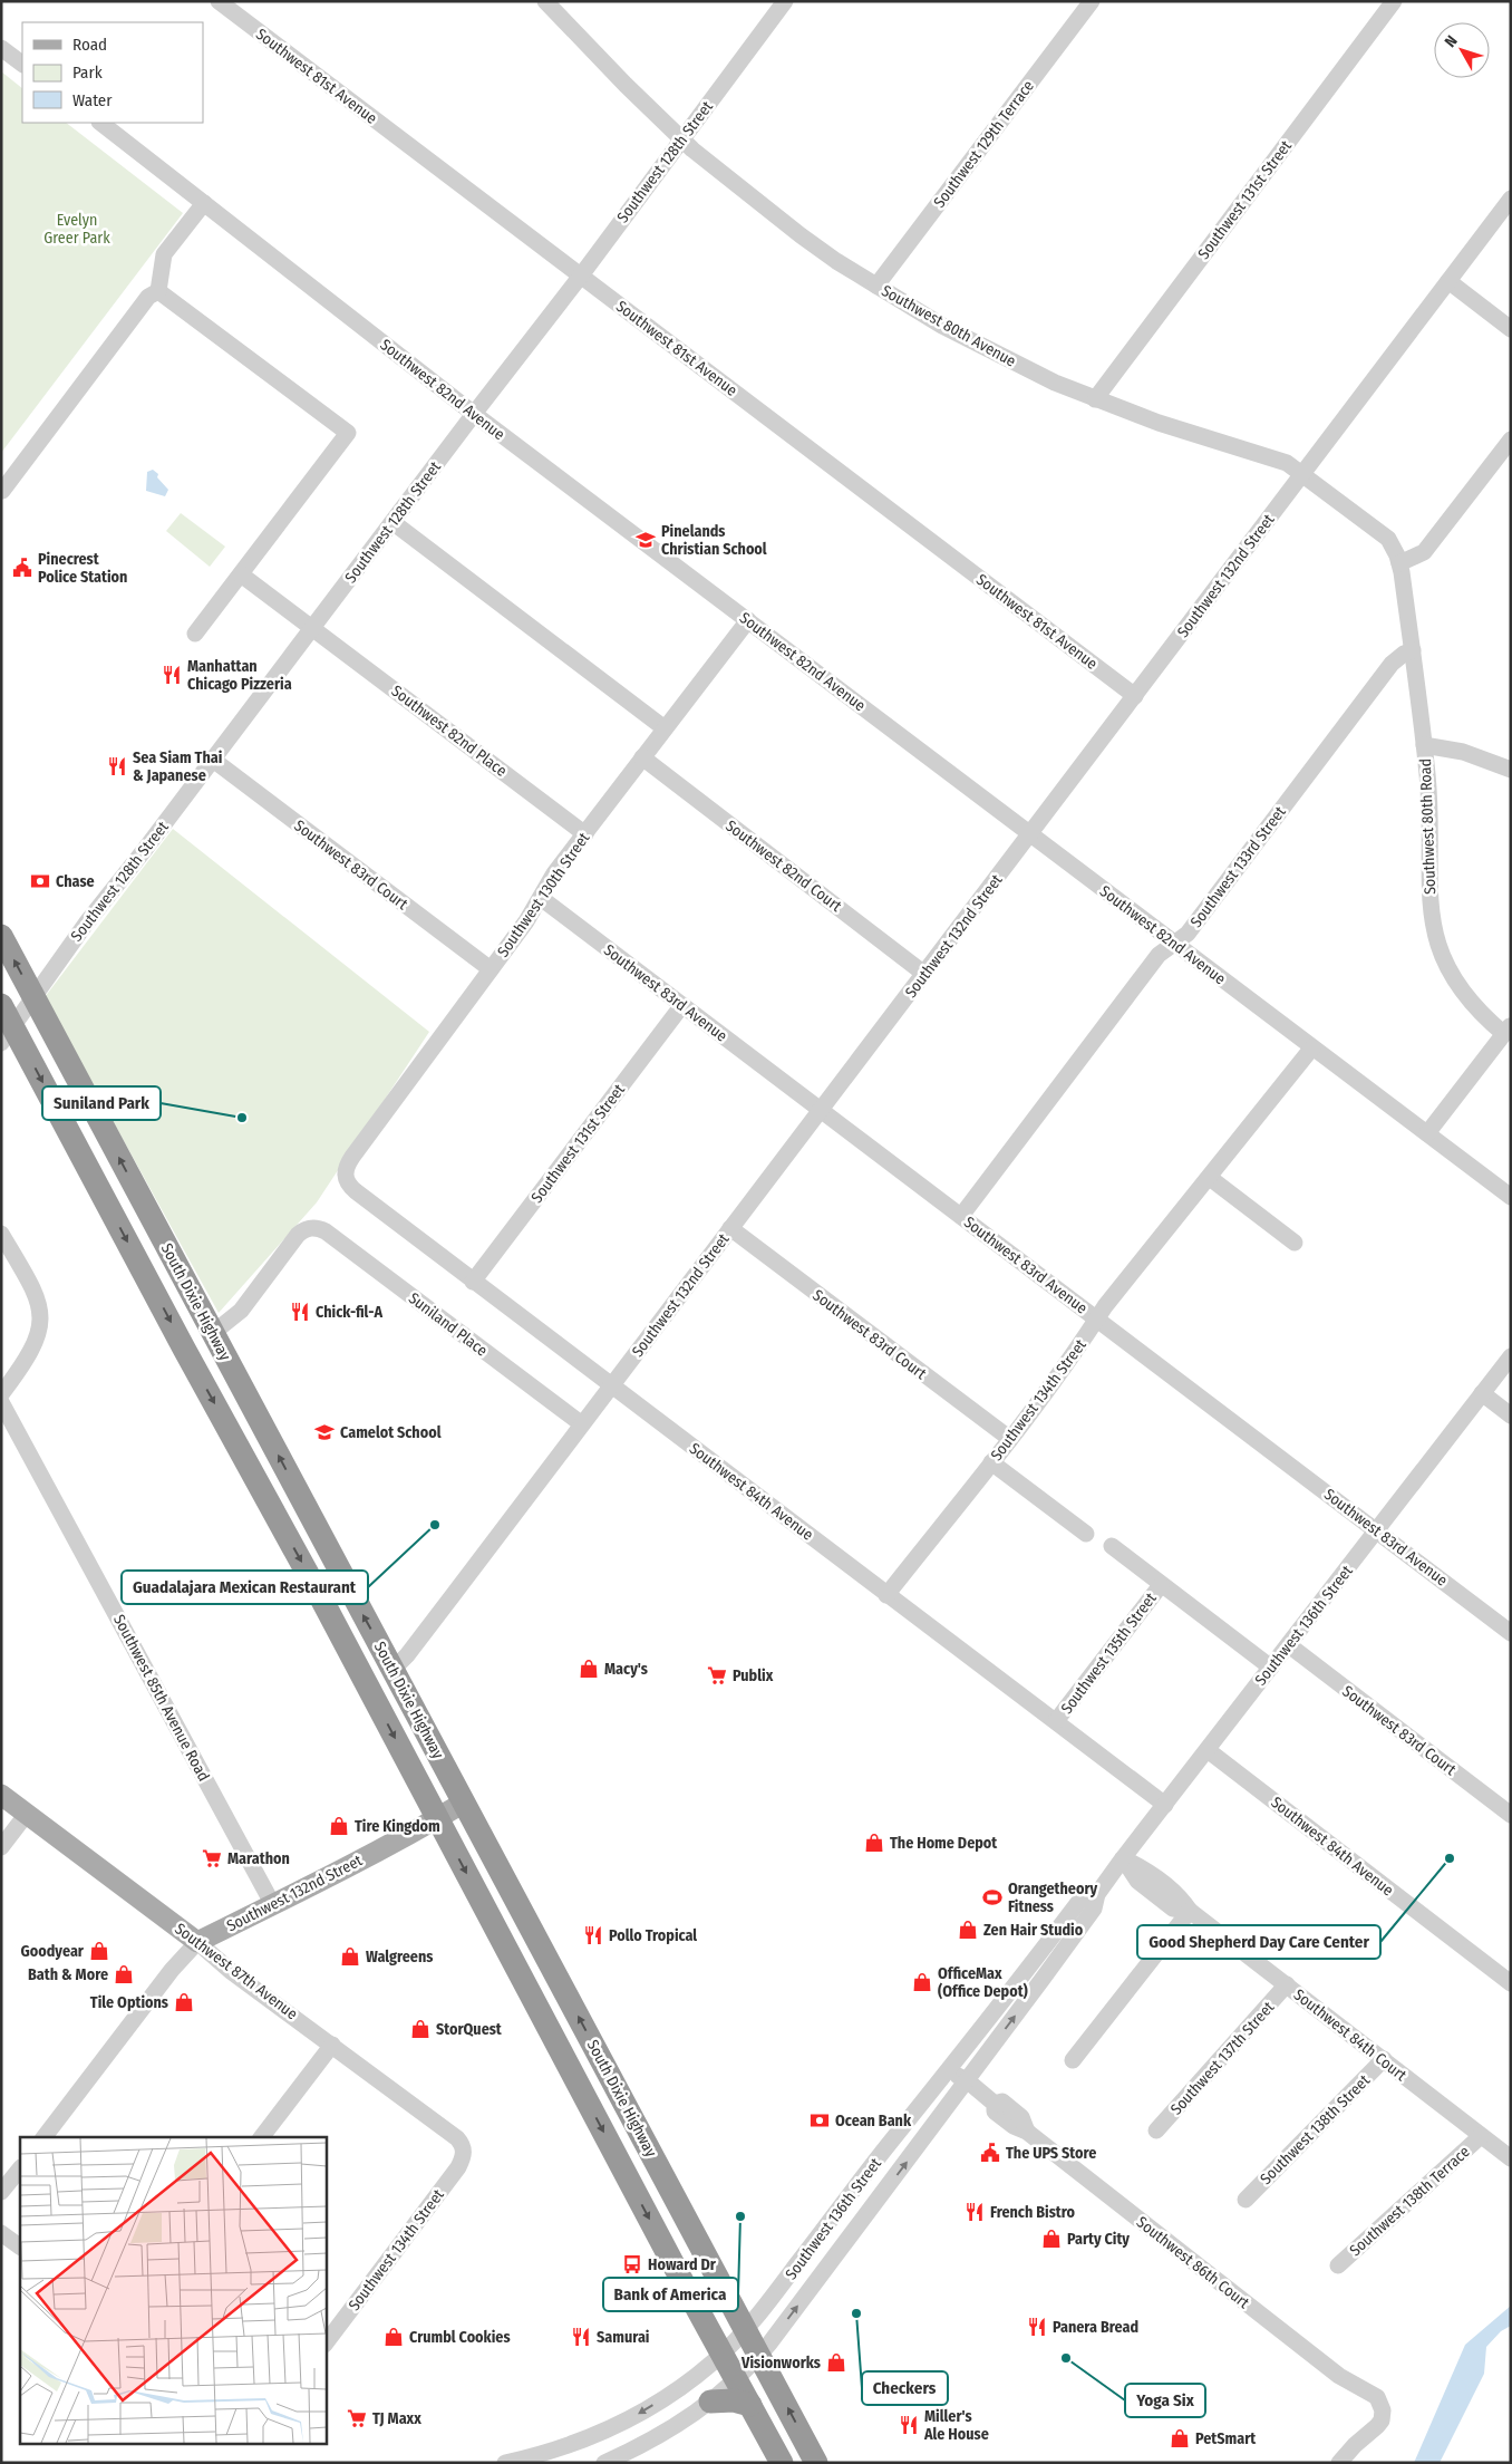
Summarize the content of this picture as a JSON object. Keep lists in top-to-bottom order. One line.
{"streets":{"highway":["South Dixie Highway"],"main road":["Southwest 132nd Street","Southwest 87th Avenue"],"street":["Southwest 81st Avenue","Southwest 129th Terrace","Southwest 128th Street","Southwest 131st Street","Southwest 80th Avenue","Southwest 82nd Avenue","Southwest 82nd Place","Southwest 80th Road","Southwest 83rd Court","Southwest 82nd Court","Southwest 133rd Street","Southwest 130th Street","Southwest 83rd Avenue","Suniland Place","Southwest 134th Street","Southwest 84th Avenue","Southwest 136th Street","Southwest 135th Street","Southwest 85th Avenue Road","Southwest 84th Court","Southwest 137th Street","Southwest 138th Street","Southwest 138th Terrace","Southwest 86th Court"]},"crossings":[["Southwest 81st Avenue","Southwest 128th Street"],["Southwest 81st Avenue","Southwest 132nd Street"],["Southwest 129th Terrace","Southwest 80th Avenue"],["Southwest 128th Street","Southwest 80th Avenue"],["Southwest 128th Street","Southwest 82nd Avenue"],["Southwest 128th Street","Southwest 82nd Place"],["Southwest 128th Street","Southwest 83rd Court"],["Southwest 128th Street","South Dixie Highway"],["Southwest 131st Street","Southwest 80th Avenue"],["Southwest 131st Street","Southwest 83rd Avenue"],["Southwest 131st Street","Southwest 84th Avenue"],["Southwest 80th Avenue","Southwest 132nd Street"],["Southwest 80th Avenue","Southwest 80th Road"],["Southwest 82nd Avenue","Southwest 132nd Street"],["Southwest 82nd Avenue","Southwest 133rd Street"],["Southwest 82nd Avenue","Southwest 130th Street"],["Southwest 82nd Avenue","Southwest 134th Street"],["Southwest 132nd Street","Southwest 83rd Court"],["Southwest 132nd Street","Southwest 82nd Court"],["Southwest 132nd Street","Southwest 83rd Avenue"],["Southwest 132nd Street","South Dixie Highway"],["Southwest 132nd Street","Suniland Place"],["Southwest 132nd Street","Southwest 84th Avenue"],["Southwest 132nd Street","Southwest 85th Avenue Road"],["Southwest 132nd Street","Southwest 87th Avenue"],["Southwest 82nd Place","Southwest 130th Street"],["Southwest 80th Road","Southwest 133rd Street"],["Southwest 83rd Court","Southwest 130th Street"],["Southwest 83rd Court","Southwest 134th Street"],["Southwest 83rd Court","Southwest 136th Street"],["Southwest 82nd Court","Southwest 130th Street"],["Southwest 133rd Street","Southwest 83rd Avenue"],["Southwest 130th Street","Southwest 83rd Avenue"],["Southwest 130th Street","Southwest 84th Avenue"],["Southwest 83rd Avenue","Southwest 134th Street"],["Southwest 83rd Avenue","Southwest 136th Street"],["South Dixie Highway","Suniland Place"],["South Dixie Highway","Southwest 136th Street"],["Southwest 134th Street","Southwest 84th Avenue"],["Southwest 134th Street","Southwest 87th Avenue"],["Southwest 84th Avenue","Southwest 136th Street"],["Southwest 84th Avenue","Southwest 135th Street"],["Southwest 136th Street","Southwest 84th Court"],["Southwest 136th Street","Southwest 86th Court"],["Southwest 84th Court","Southwest 137th Street"],["Southwest 84th Court","Southwest 138th Street"],["Southwest 84th Court","Southwest 138th Terrace"]],"parks":["Evelyn Greer Park"],"places":{"school or university":["Pinelands Christian School","Camelot School"],"public building":["Pinecrest Police Station","The UPS Store"],"restaurant":["Manhattan Chicago Pizzeria","Sea Siam Thai & Japanese","Chick-fil-A","Pollo Tropical","French Bistro","Panera Bread","Samurai","Miller's Ale House"],"bank":["Chase","Ocean Bank"],"other":["Suniland Park","Guadalajara Mexican Restaurant","Good Shepherd Day Care Center","Bank of America","Checkers","Yoga Six"],"shop":["Macy's","Tire Kingdom","The Home Depot","Zen Hair Studio","Goodyear","Walgreens","Bath & More","OfficeMax (Office Depot)","Tile Options","StorQuest","Party City","Crumbl Cookies","Visionworks","PetSmart"],"supermarket":["Publix","Marathon","TJ Maxx"],"sports":["Orangetheory Fitness"],"bus stop":["Howard Dr"]},"legend":["Road","Park","Water"],"north":"top left"}
